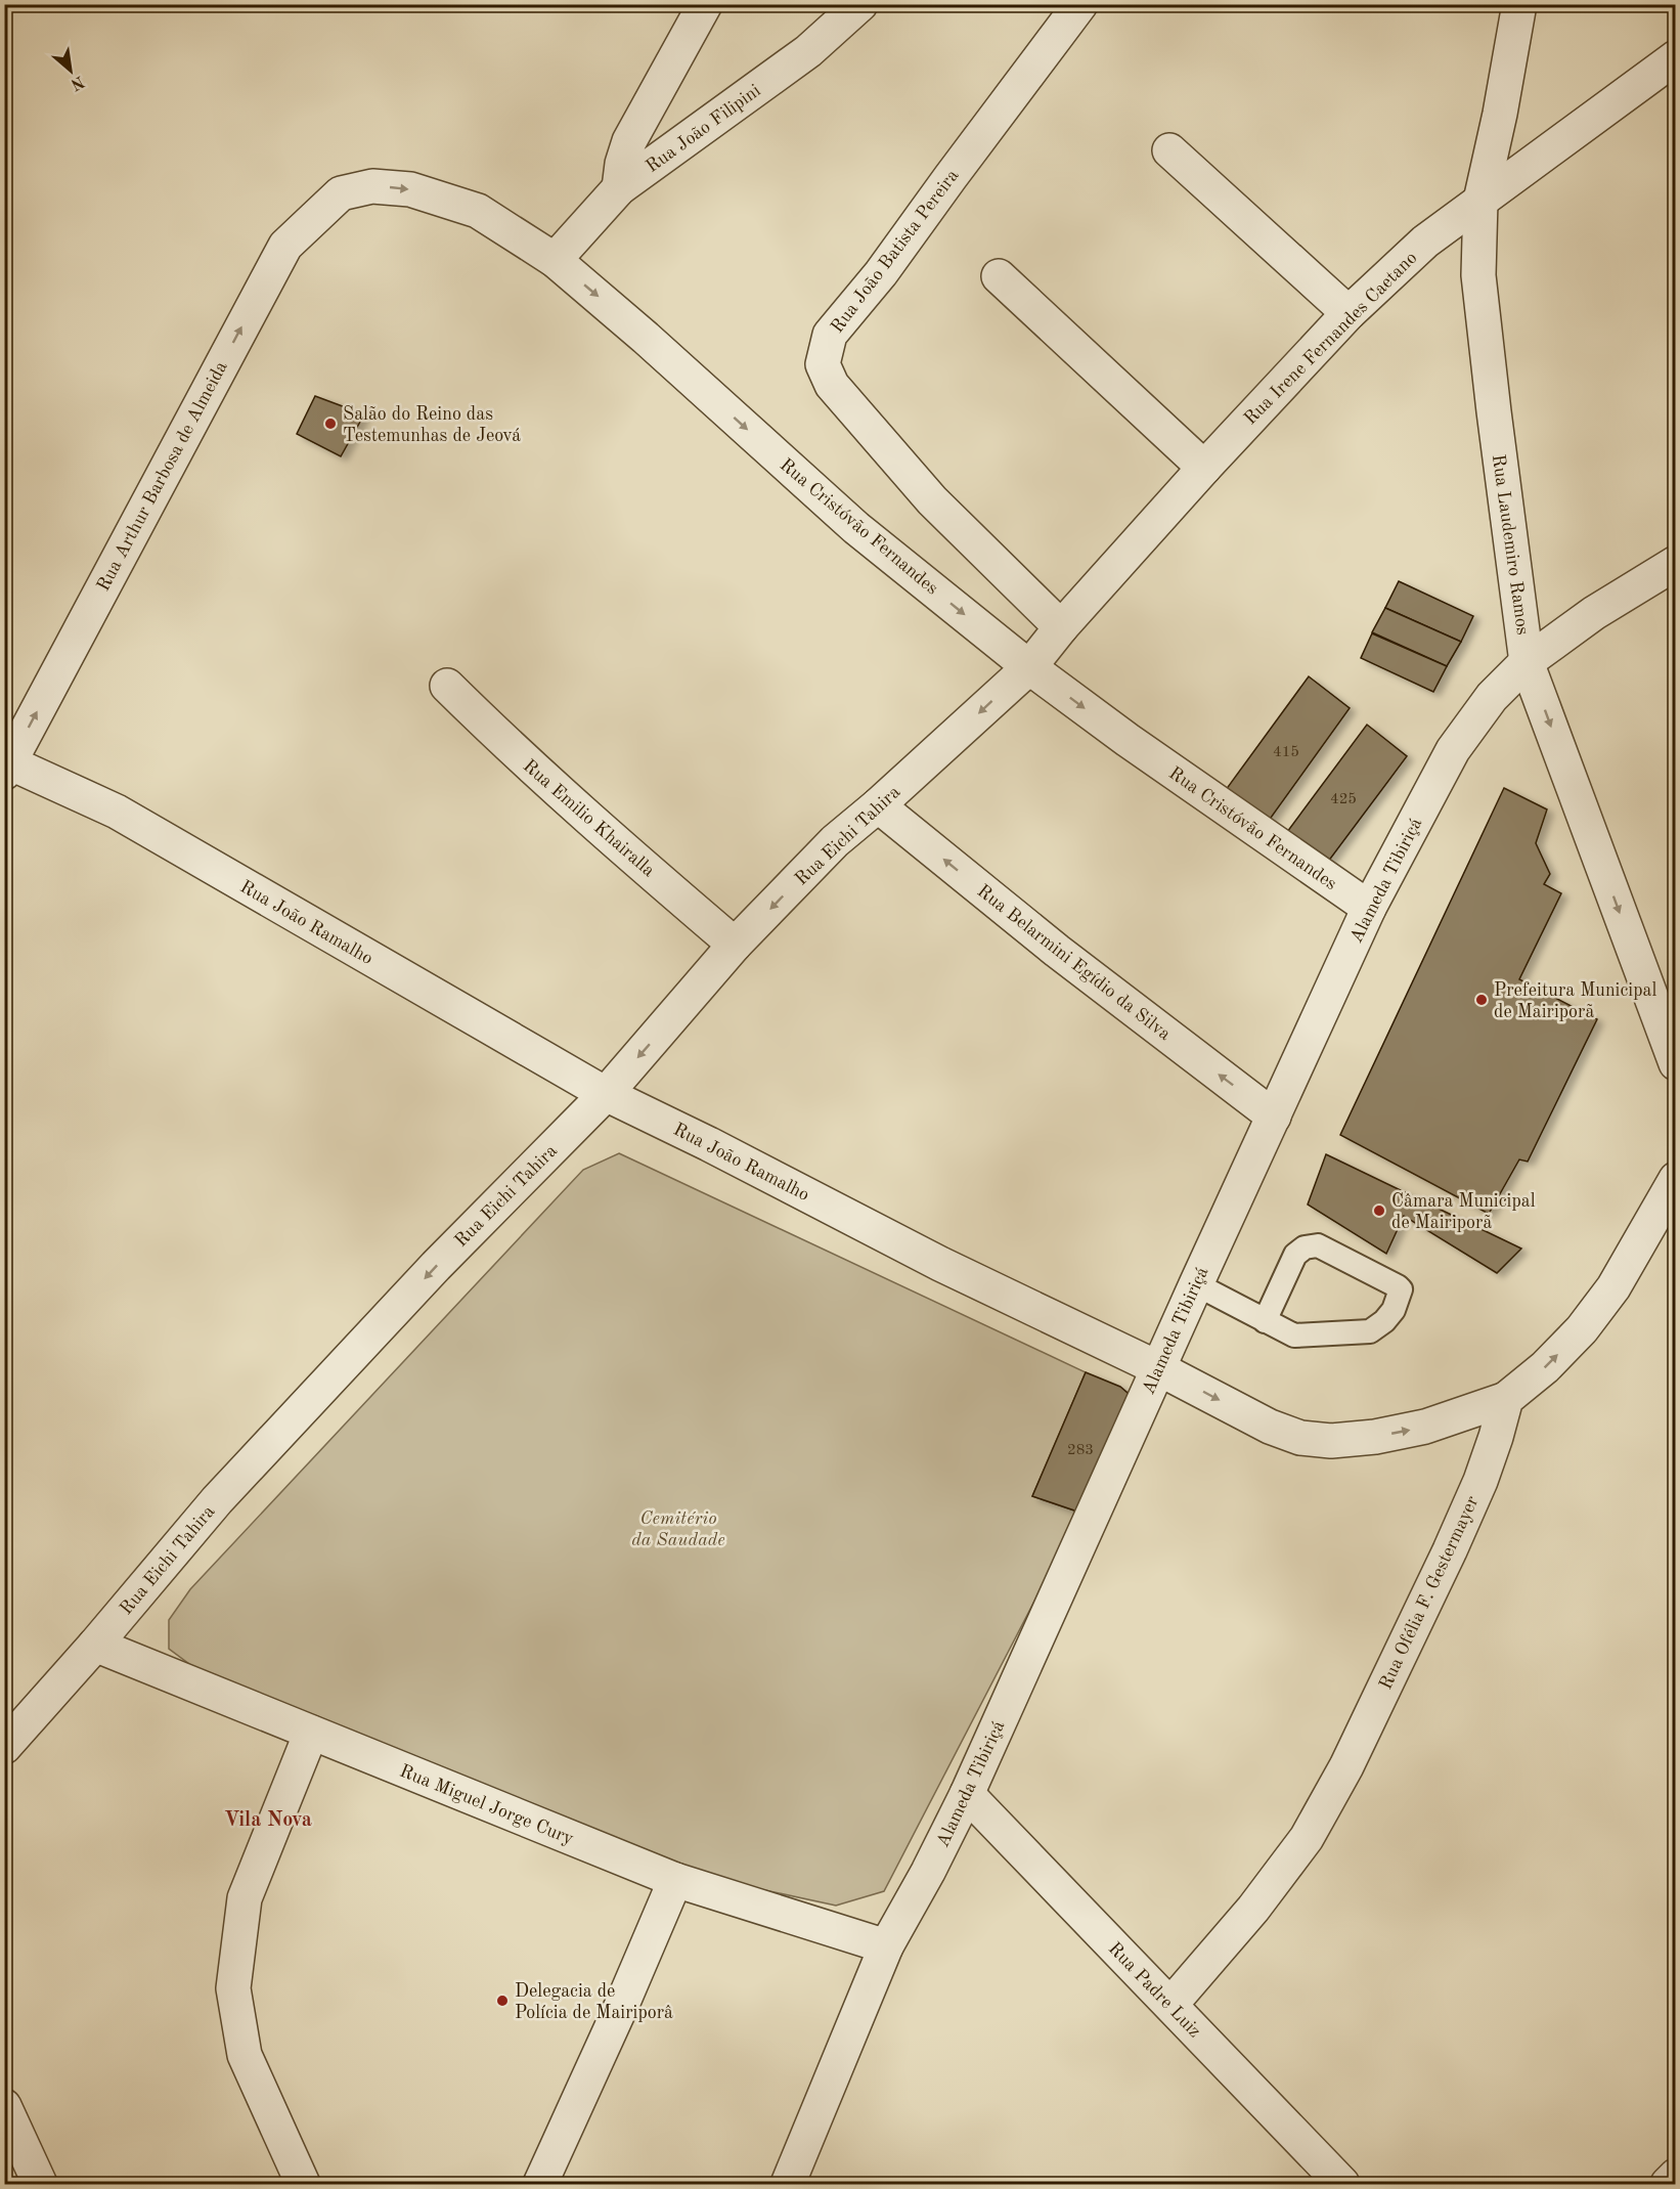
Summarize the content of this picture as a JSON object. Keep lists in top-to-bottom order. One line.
{"streets":{"street":["Rua João Filipini","Rua João Batista Pereira","Rua Irene Fernandes Caetano","Rua Arthur Barbosa de Almeida","Rua Cristóvão Fernandes","Rua Laudemiro Ramos","Rua Emilio Khairalla","Rua Eichi Tahira","Alameda Tibiriçá","Rua João Ramalho","Rua Belarmini Egídio da Silva","Rua Ofélia F. Gestermayer","Rua Miguel Jorge Cury","Rua Padre Luiz"]},"crossings":[["Rua João Filipini","Rua Cristóvão Fernandes"],["Rua João Batista Pereira","Rua Irene Fernandes Caetano"],["Rua Irene Fernandes Caetano","Rua Cristóvão Fernandes"],["Rua Irene Fernandes Caetano","Rua Laudemiro Ramos"],["Rua Irene Fernandes Caetano","Rua Eichi Tahira"],["Rua Arthur Barbosa de Almeida","Rua Cristóvão Fernandes"],["Rua Arthur Barbosa de Almeida","Rua João Ramalho"],["Rua Cristóvão Fernandes","Rua Eichi Tahira"],["Rua Cristóvão Fernandes","Alameda Tibiriçá"],["Rua Laudemiro Ramos","Alameda Tibiriçá"],["Rua Emilio Khairalla","Rua Eichi Tahira"],["Rua Eichi Tahira","Rua João Ramalho"],["Rua Eichi Tahira","Rua Belarmini Egídio da Silva"],["Rua Eichi Tahira","Rua Miguel Jorge Cury"],["Alameda Tibiriçá","Rua João Ramalho"],["Alameda Tibiriçá","Rua Belarmini Egídio da Silva"],["Alameda Tibiriçá","Rua Miguel Jorge Cury"],["Alameda Tibiriçá","Rua Padre Luiz"],["Rua João Ramalho","Rua Ofélia F. Gestermayer"],["Rua Ofélia F. Gestermayer","Rua Padre Luiz"]],"one_way":["Rua Arthur Barbosa de Almeida","Rua Cristóvão Fernandes","Rua Laudemiro Ramos","Rua Eichi Tahira","Rua Belarmini Egídio da Silva"],"districts":["Vila Nova"],"parks":["Cemitério da Saudade"],"places":["Salão do Reino das Testemunhas de Jeová","Prefeitura Municipal de Mairiporã","Câmara Municipal de Mairiporã","Delegacia de Polícia de Mairiporâ"],"house_numbers":["415","425","283"],"north":"bottom right"}
